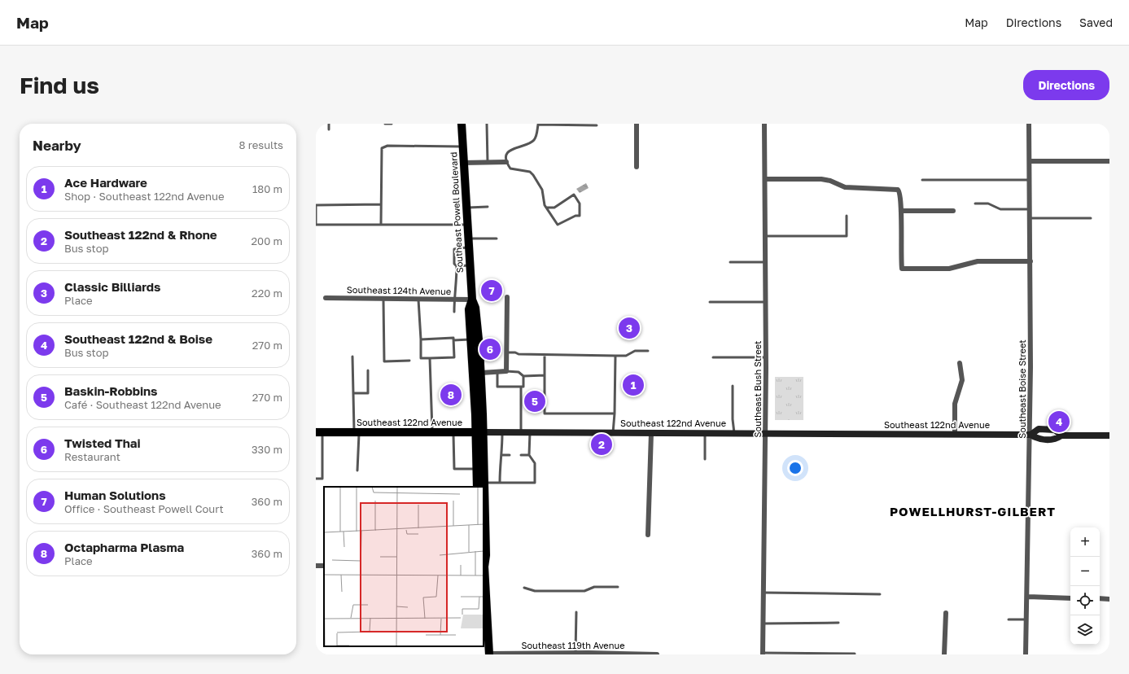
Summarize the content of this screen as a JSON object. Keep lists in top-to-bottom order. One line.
{"streets":{"main road":["Southeast Powell Boulevard","Southeast 122nd Avenue"],"street":["Southeast 124th Avenue","Southeast Bush Street","Southeast Boise Street","Southeast 119th Avenue"]},"crossings":[["Southeast Powell Boulevard","Southeast 124th Avenue"],["Southeast Powell Boulevard","Southeast 122nd Avenue"],["Southeast Powell Boulevard","Southeast 119th Avenue"],["Southeast Bush Street","Southeast 122nd Avenue"],["Southeast Boise Street","Southeast 122nd Avenue"]],"districts":["POWELLHURST-GILBERT"],"page":{"header":"Map","nav":["Map","Directions","Saved"],"buttons":"Directions","title":"Find us","heading":["Nearby","8 results"],"list":[{"mark":"1","name":"Ace Hardware","note":"Shop · Southeast 122nd Avenue","value":"180 m"},{"mark":"2","name":"Southeast 122nd & Rhone","note":"Bus stop","value":"200 m"},{"mark":"3","name":"Classic Billiards","note":"Place","value":"220 m"},{"mark":"4","name":"Southeast 122nd & Boise","note":"Bus stop","value":"270 m"},{"mark":"5","name":"Baskin-Robbins","note":"Café · Southeast 122nd Avenue","value":"270 m"},{"mark":"6","name":"Twisted Thai","note":"Restaurant","value":"330 m"},{"mark":"7","name":"Human Solutions","note":"Office · Southeast Powell Court","value":"360 m"},{"mark":"8","name":"Octapharma Plasma","note":"Place","value":"360 m"}],"pins":["7","3","6","1","8","5","4","2"],"map_buttons":["+","−"]}}
